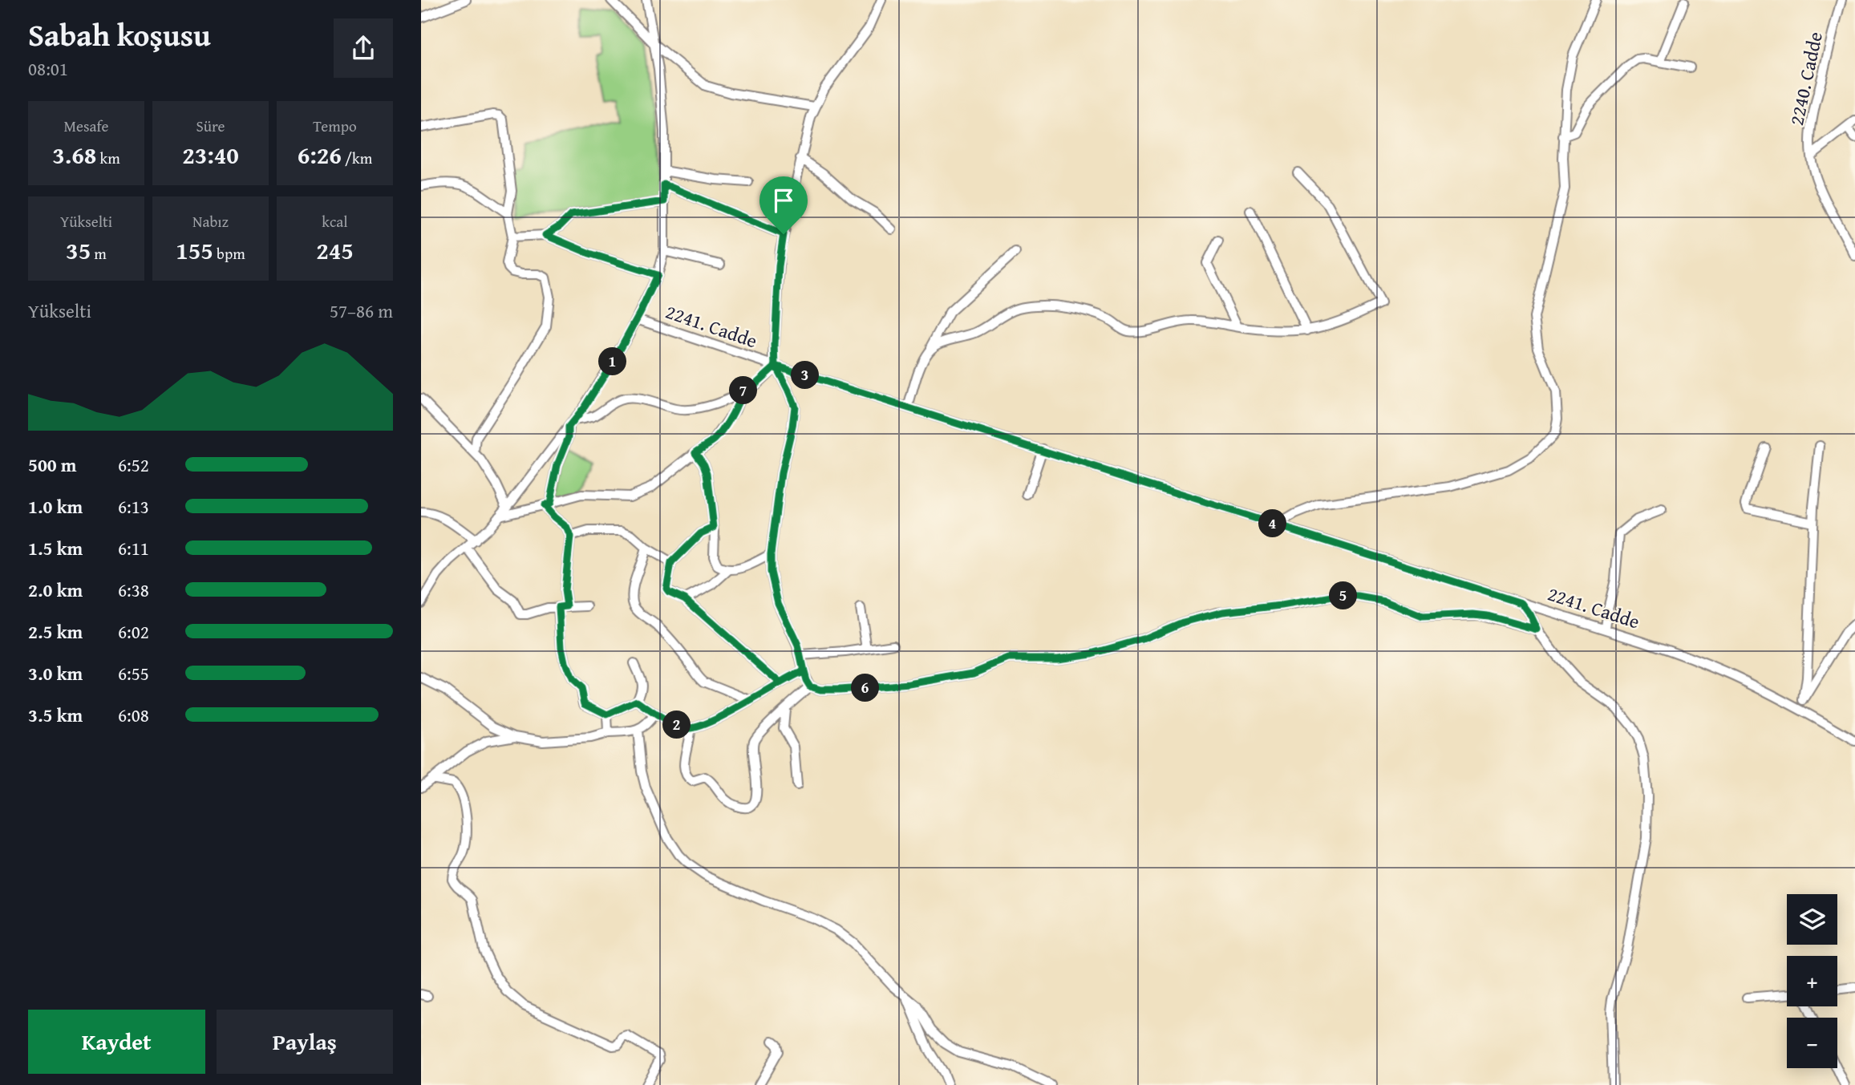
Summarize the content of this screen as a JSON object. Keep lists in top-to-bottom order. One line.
{"streets":{"street":["2240. Cadde","2241. Cadde"]},"page":{"heading":["Sabah koşusu","08:01"],"stats":[["Mesafe","3.68 km"],["Süre","23:40"],["Tempo","6:26 /km"],["Yükselti","35 m"],["Nabız","155 bpm"],["kcal","245"]],"chart":["Yükselti","57–86 m"],"pins":["1","3","7","4","5","6","2"],"list":[{"name":"500 m","note":"6:52"},{"name":"1.0 km","note":"6:13"},{"name":"1.5 km","note":"6:11"},{"name":"2.0 km","note":"6:38"},{"name":"2.5 km","note":"6:02"},{"name":"3.0 km","note":"6:55"},{"name":"3.5 km","note":"6:08"}],"map_buttons":["+","−"],"buttons":["Kaydet","Paylaş"]}}
